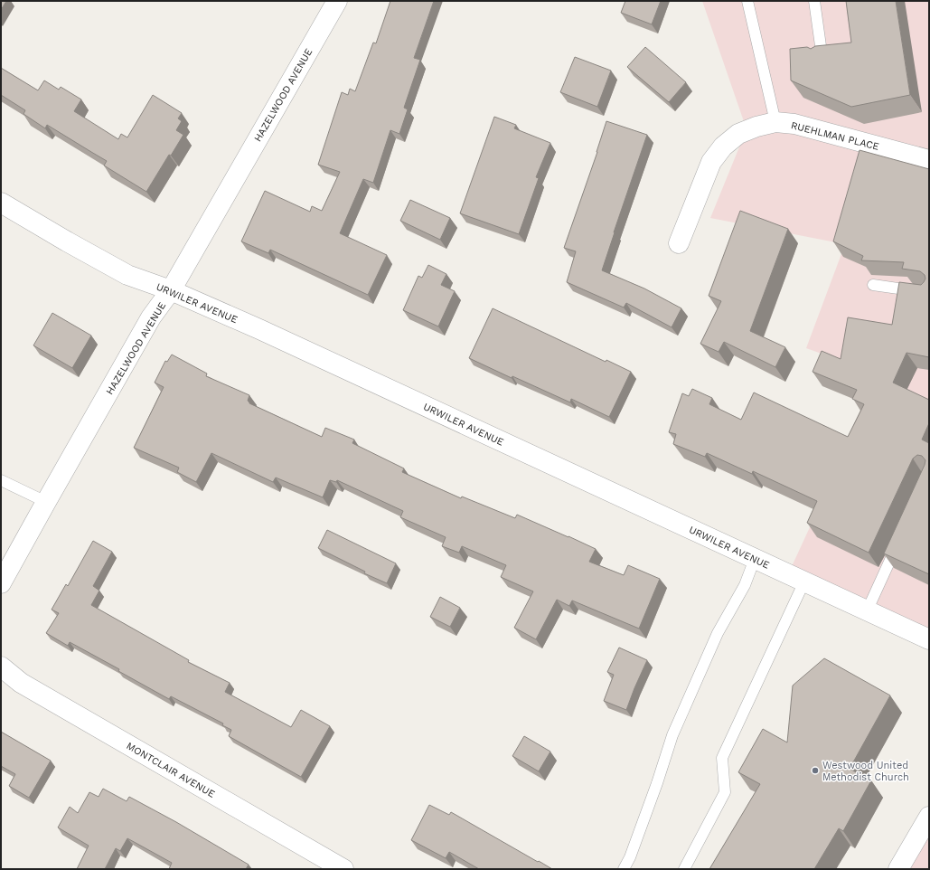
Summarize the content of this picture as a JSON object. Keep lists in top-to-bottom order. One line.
{"streets":{"street":["HAZELWOOD AVENUE","RUEHLMAN PLACE","URWILER AVENUE","MONTCLAIR AVENUE"]},"crossings":[["HAZELWOOD AVENUE","URWILER AVENUE"]],"places":["Westwood United Methodist Church"]}
